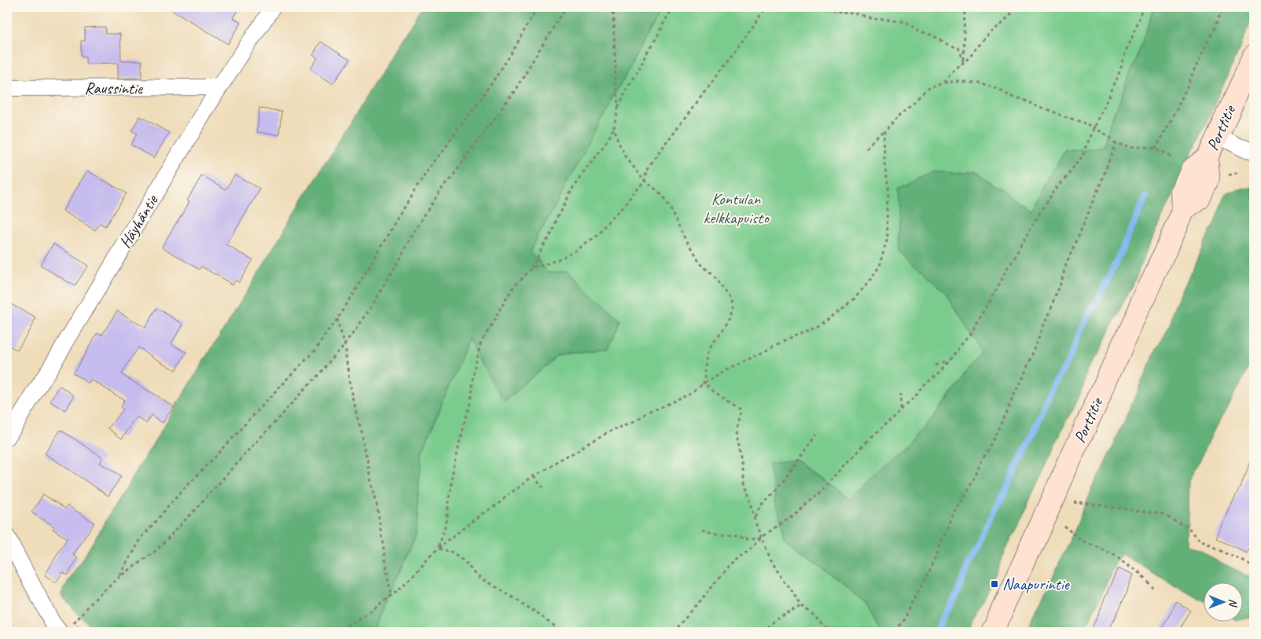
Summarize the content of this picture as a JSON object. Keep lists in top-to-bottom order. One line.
{"streets":{"street":["Raussintie","Porttitie","Häyhäntie"]},"crossings":[["Raussintie","Häyhäntie"]],"parks":["Kontulan kelkkapuisto"],"places":{"transit":["Naapurintie"]},"north":"right"}
